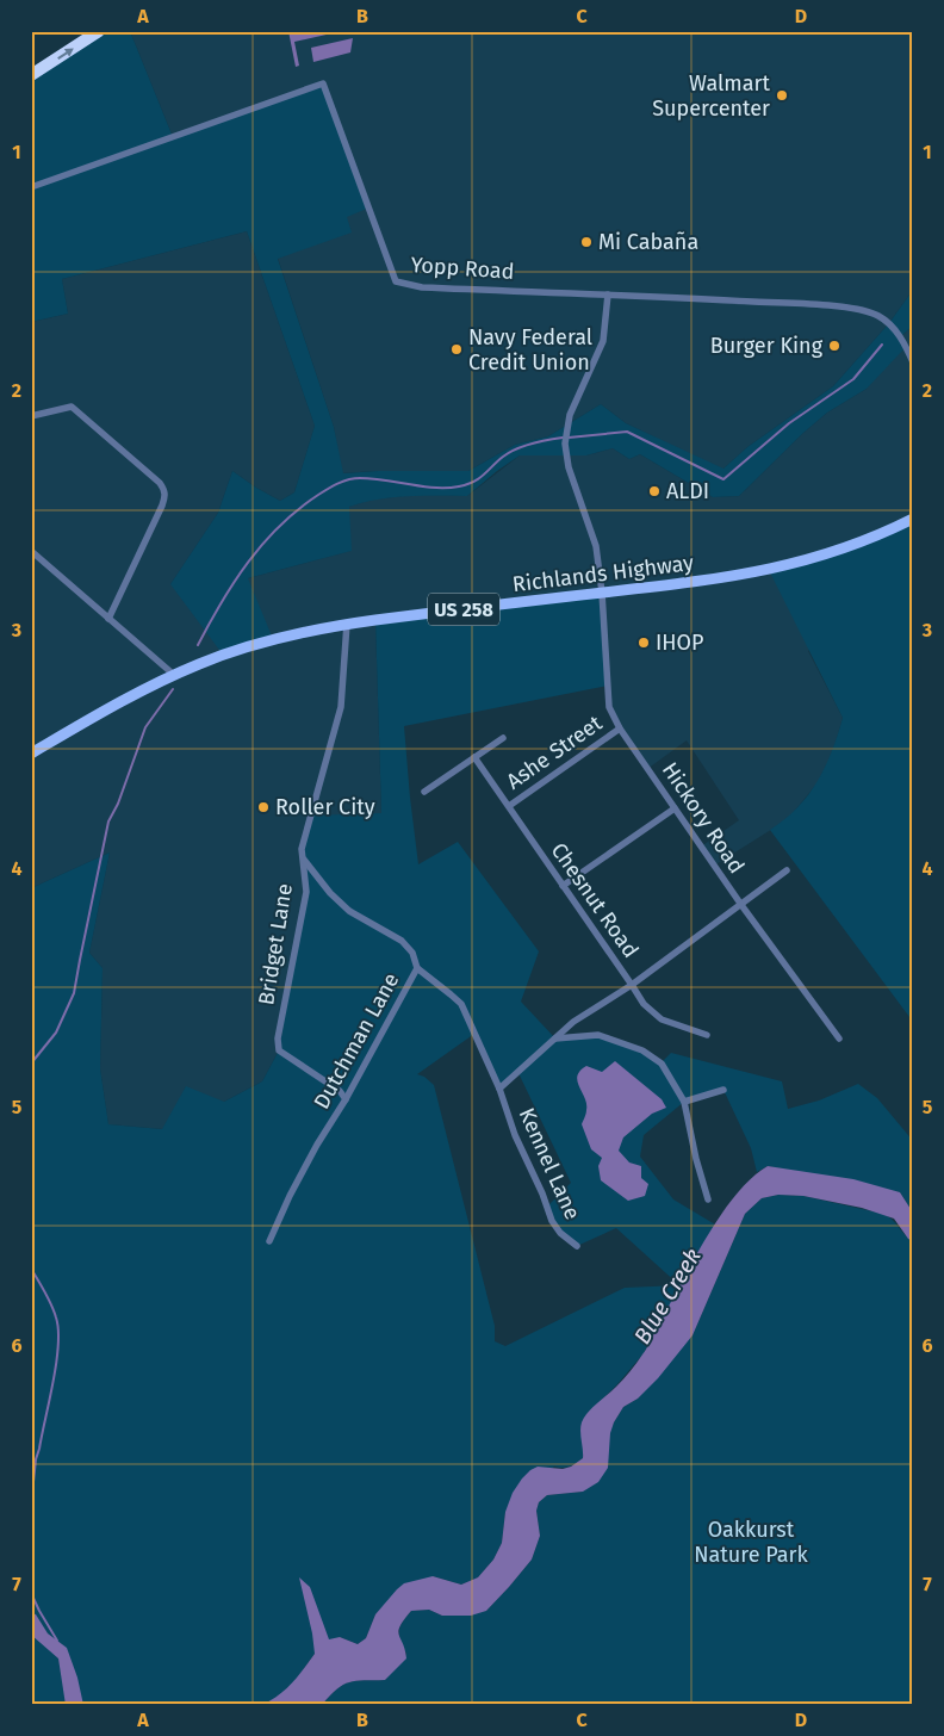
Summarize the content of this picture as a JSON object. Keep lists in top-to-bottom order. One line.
{"streets":{"main road":["Richlands Highway","US 258"],"street":["Yopp Road","Ashe Street","Hickory Road","Chesnut Road","Bridget Lane","Dutchman Lane","Kennel Lane"]},"crossings":[["Yopp Road","Hickory Road"],["Richlands Highway","Hickory Road"],["Richlands Highway","Bridget Lane"],["Ashe Street","Hickory Road"],["Ashe Street","Chesnut Road"],["Bridget Lane","Dutchman Lane"],["Dutchman Lane","Kennel Lane"]],"water":["Blue Creek"],"parks":["Oakkurst Nature Park"],"places":["Walmart Supercenter","Mi Cabaña","Burger King","Navy Federal Credit Union","ALDI","IHOP","Roller City"],"grid":{"columns":["A","B","C","D"],"rows":["1","2","3","4","5","6","7"]}}
